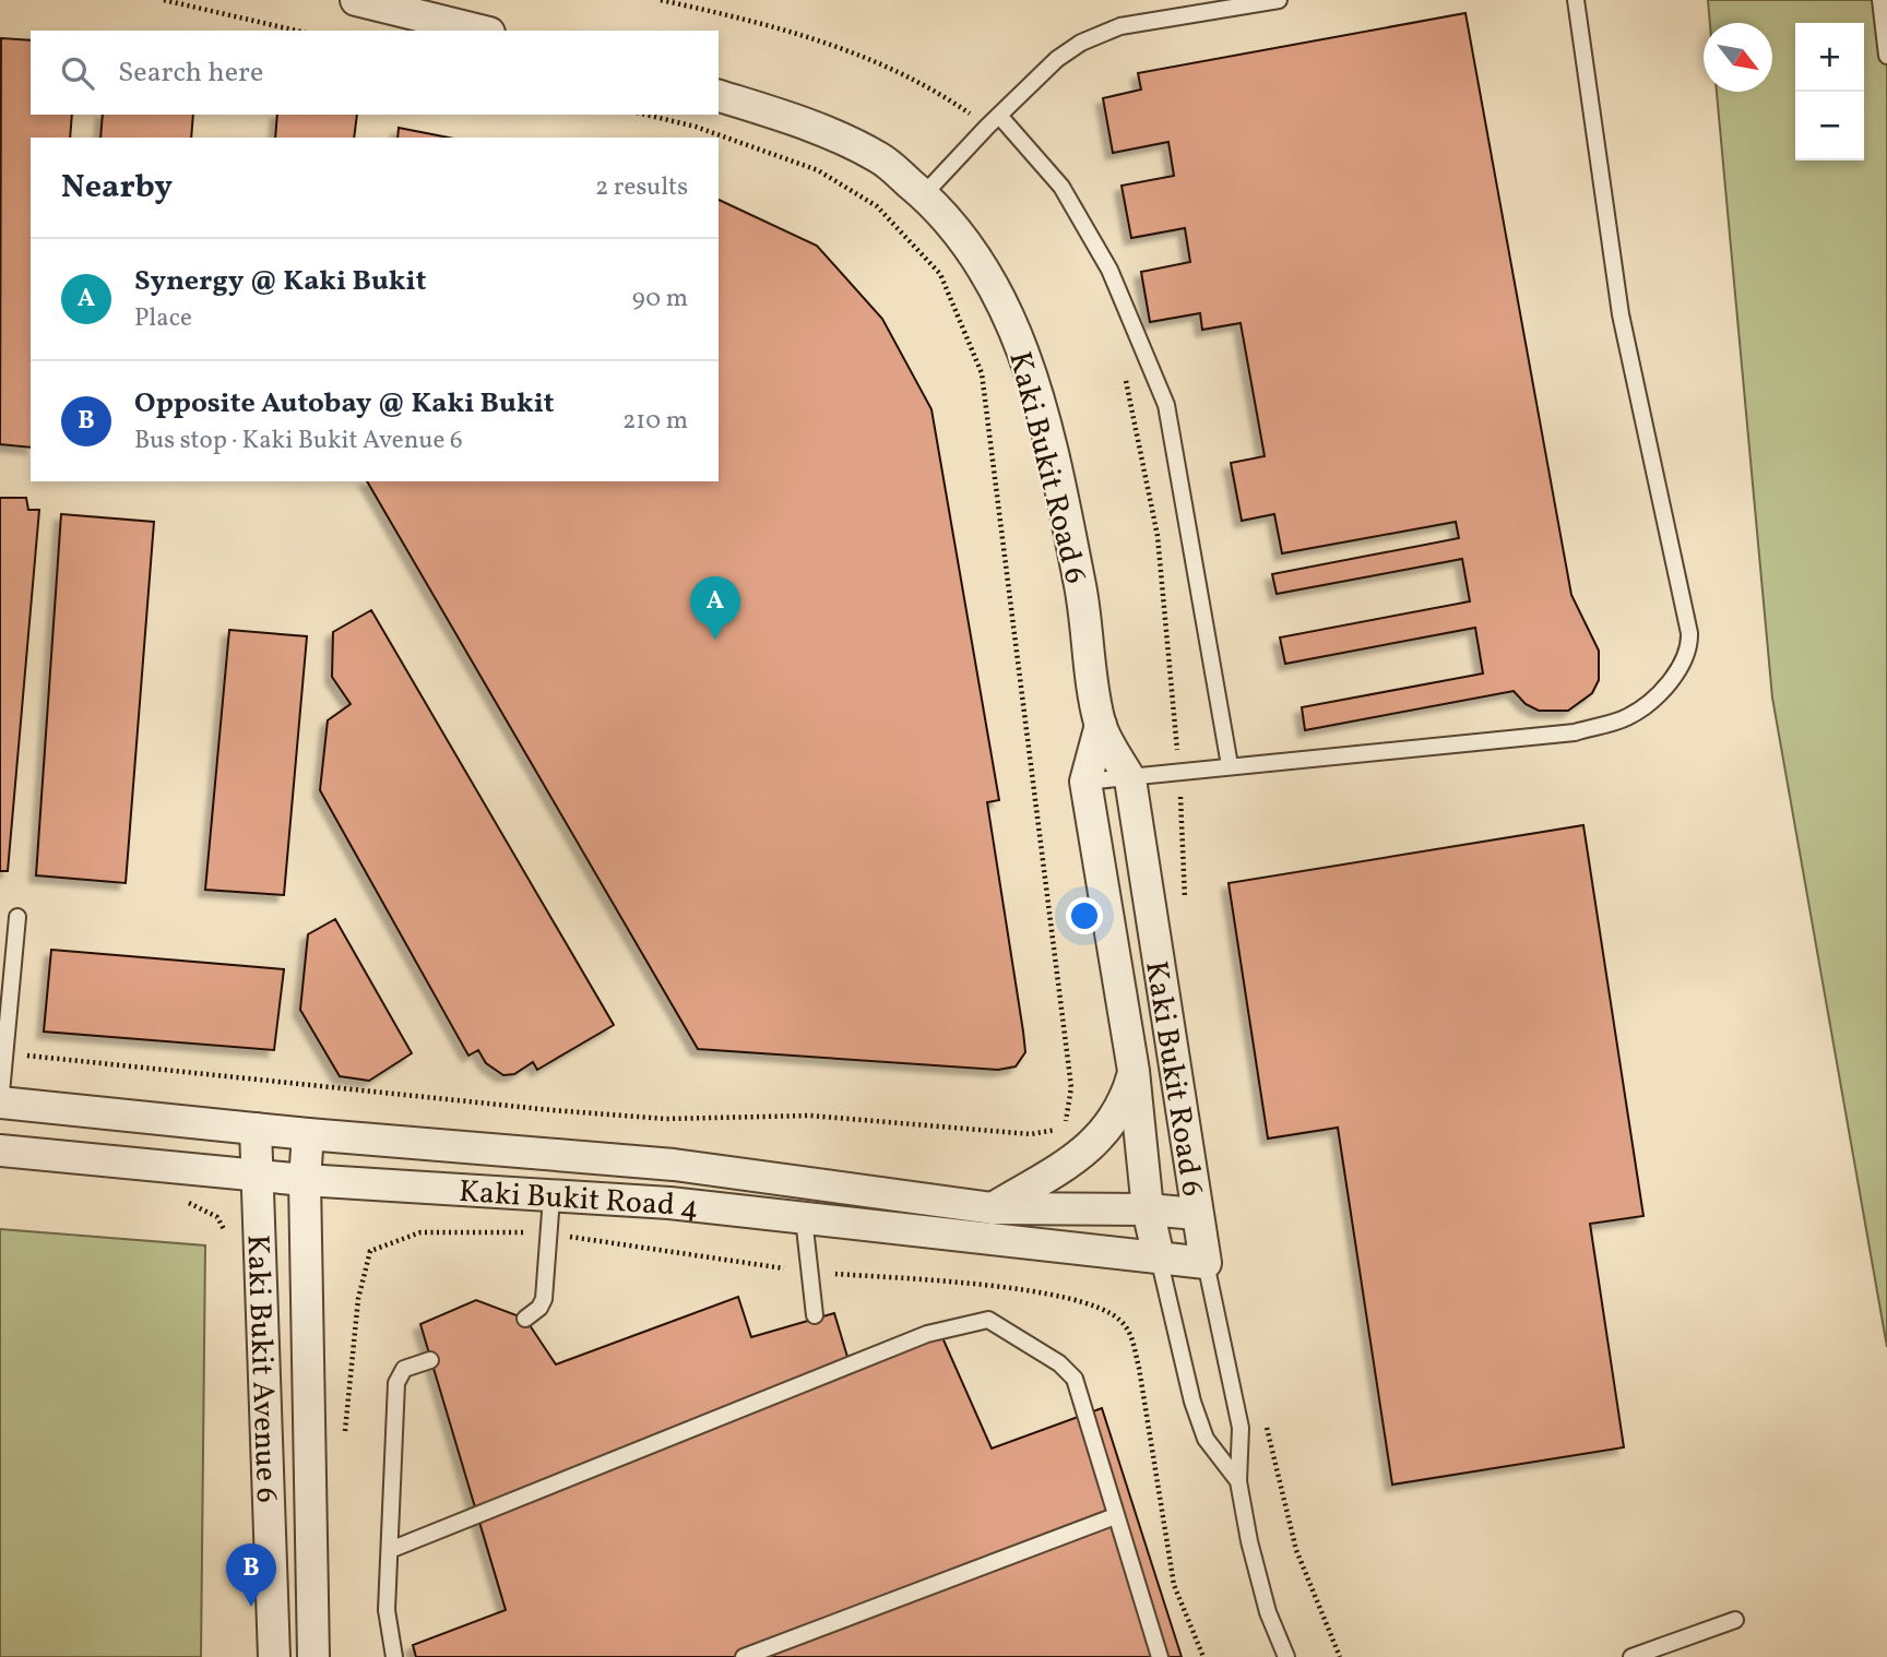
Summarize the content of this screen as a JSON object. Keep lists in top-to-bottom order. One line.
{"streets":{"street":["Kaki Bukit Road 6","Kaki Bukit Road 4","Kaki Bukit Avenue 6"]},"crossings":[["Kaki Bukit Road 6","Kaki Bukit Road 4"],["Kaki Bukit Road 4","Kaki Bukit Avenue 6"]],"north":"bottom right","page":{"map_buttons":["+","−"],"search":"Search here","heading":["Nearby","2 results"],"list":[{"mark":"A","name":"Synergy @ Kaki Bukit","note":"Place","value":"90 m"},{"mark":"B","name":"Opposite Autobay @ Kaki Bukit","note":"Bus stop · Kaki Bukit Avenue 6","value":"210 m"}],"pins":["A","B"]}}
